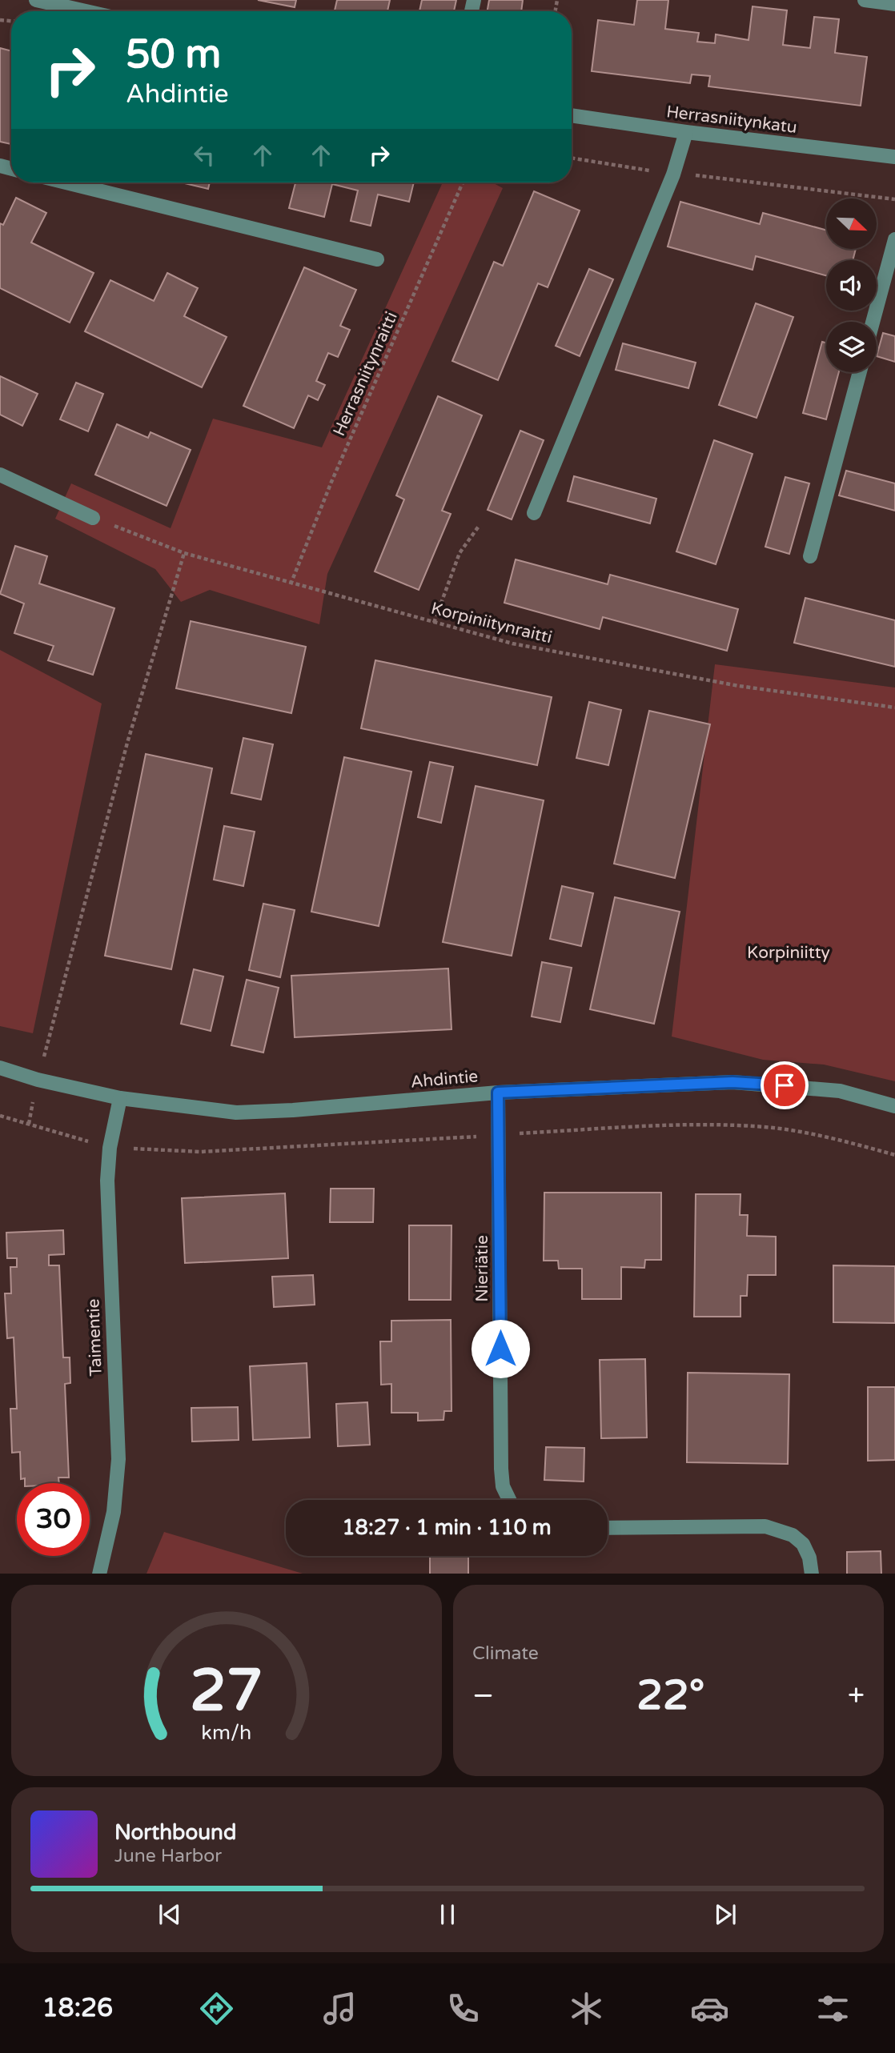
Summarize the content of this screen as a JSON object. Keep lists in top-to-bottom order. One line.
{"streets":{"street":["Herrasniitynkatu","Ahdintie","Nieriätie","Taimentie"],"path":["Herrasniitynraitti","Korpiniitynraitti"]},"crossings":[["Herrasniitynraitti","Korpiniitynraitti"],["Ahdintie","Nieriätie"],["Ahdintie","Taimentie"]],"parks":["Korpiniitty"],"north":"bottom right","page":{"turn":["50 m","Ahdintie"],"limit":"30","trip":"18:27 · 1 min · 110 m","tile":"Climate","heat":["−","22°","+"],"song":["Northbound","June Harbor"],"tabs":"18:26","gauge":["27","km/h"]}}
